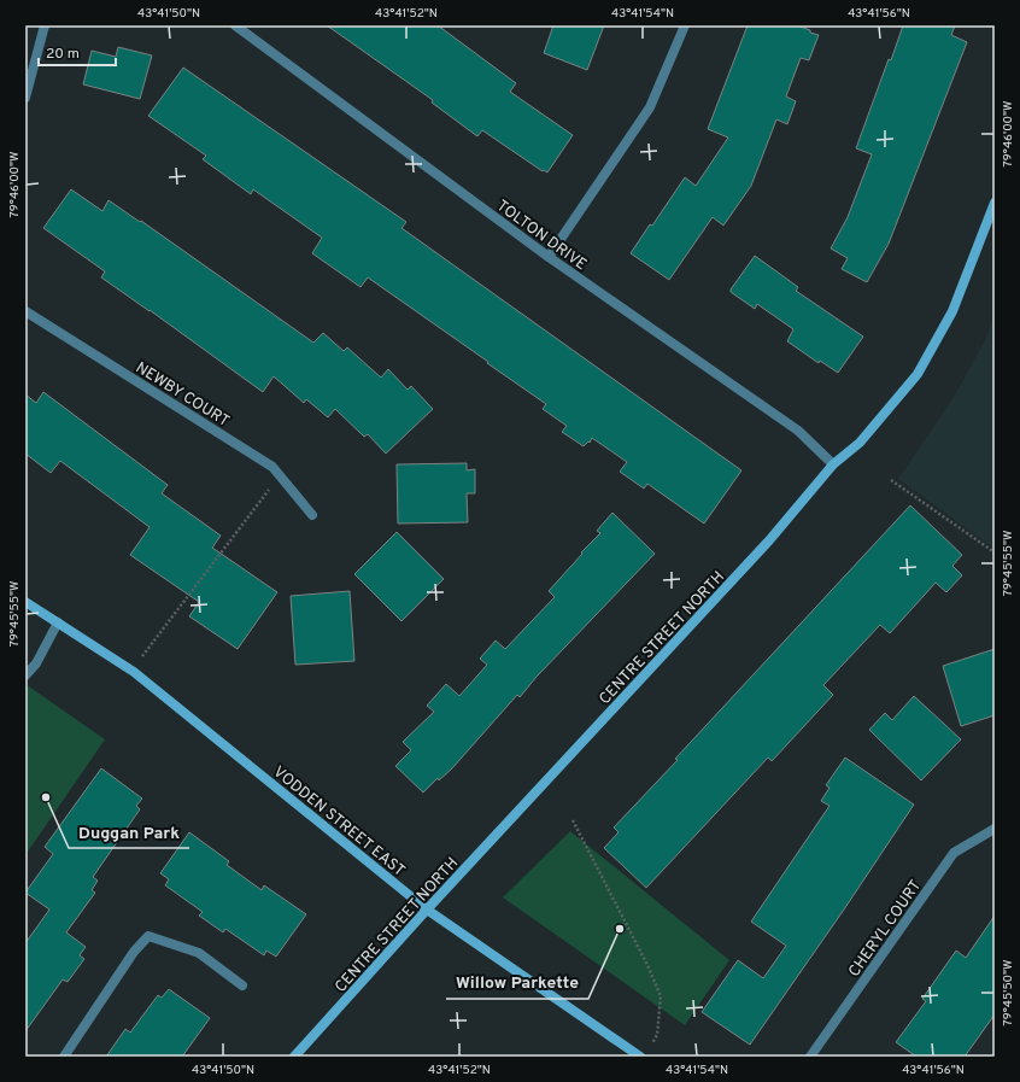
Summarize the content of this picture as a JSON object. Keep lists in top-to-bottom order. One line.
{"streets":{"street":["TOLTON DRIVE","NEWBY COURT","CENTRE STREET NORTH","VODDEN STREET EAST","CHERYL COURT"]},"crossings":[["TOLTON DRIVE","CENTRE STREET NORTH"],["CENTRE STREET NORTH","VODDEN STREET EAST"]],"places":["Duggan Park","Willow Parkette"],"scale_bar":"20 m","coordinates":["43°41'50\"N","43°41'52\"N","43°41'54\"N","43°41'56\"N","79°46'00\"W","79°45'55\"W","79°45'50\"W"]}
